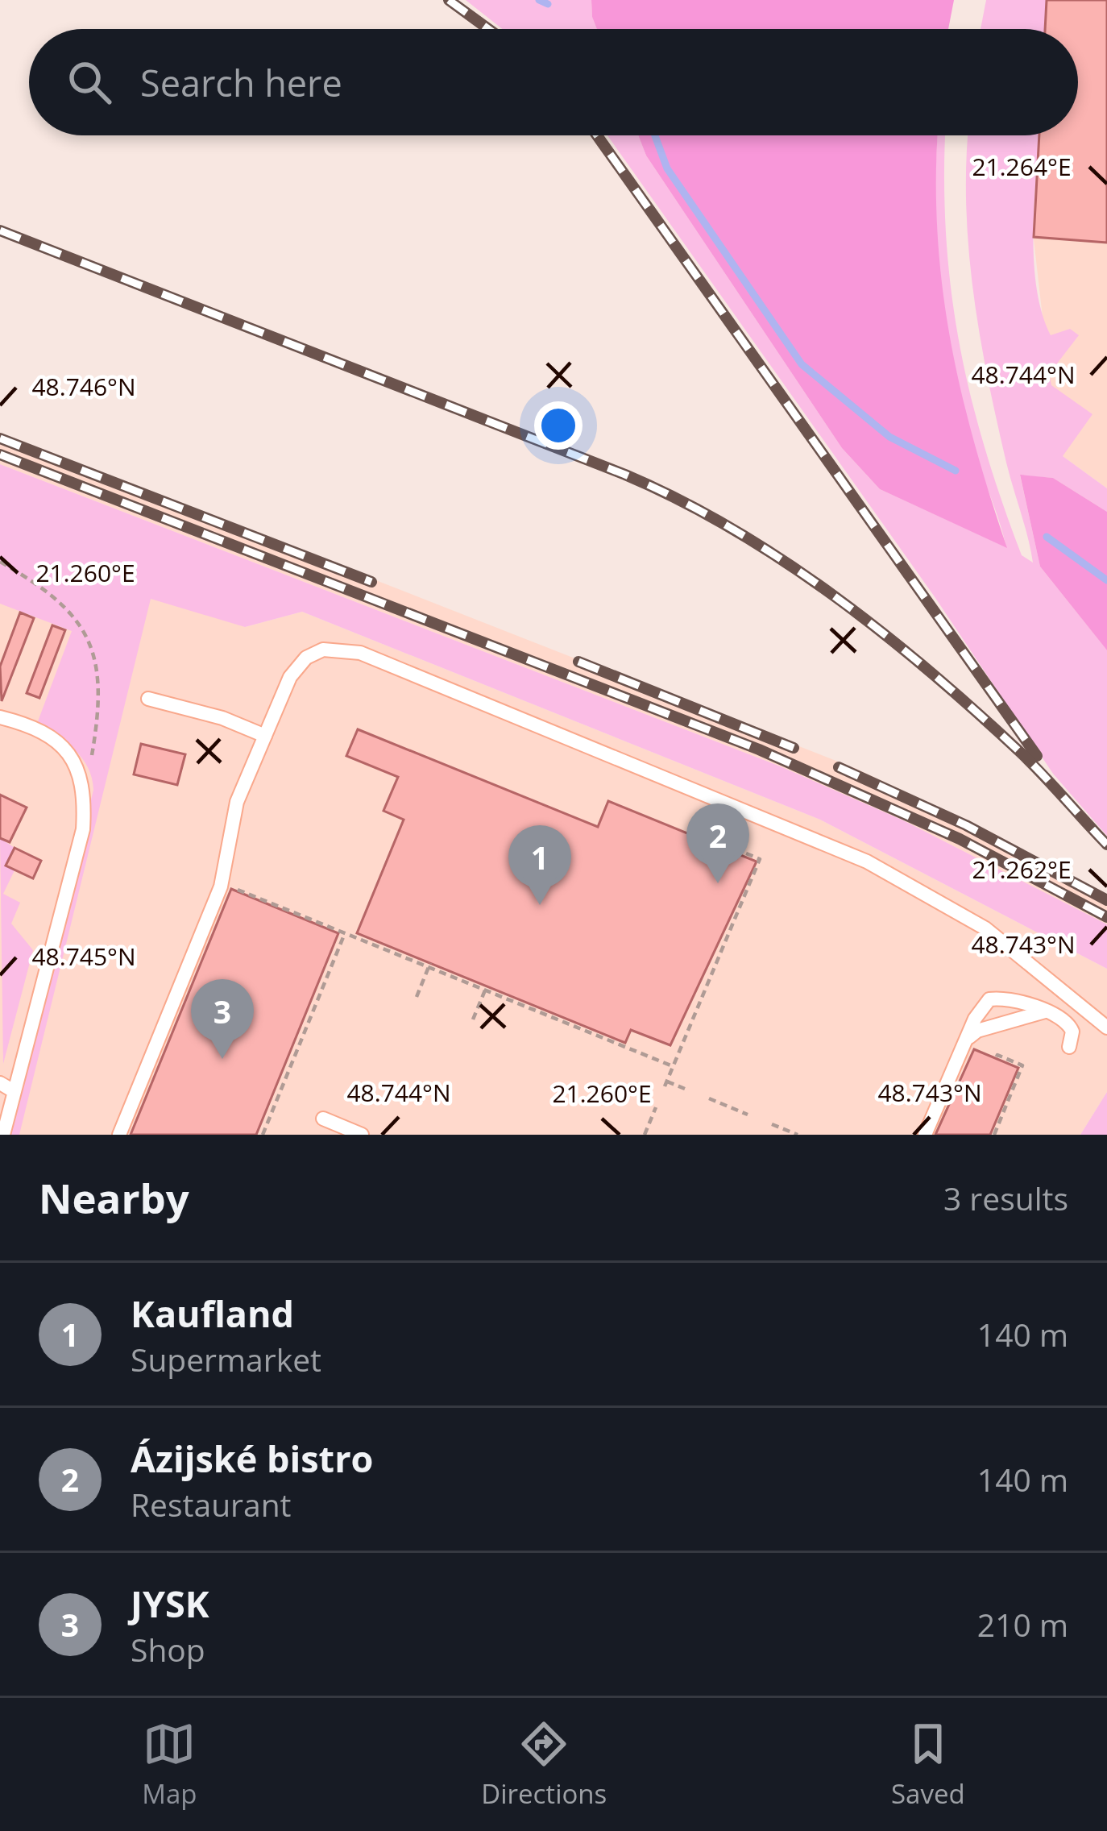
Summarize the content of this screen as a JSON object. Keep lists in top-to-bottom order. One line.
{"page":{"search":"Search here","pins":["2","1","3"],"heading":["Nearby","3 results"],"list":[{"mark":"1","name":"Kaufland","note":"Supermarket","value":"140 m"},{"mark":"2","name":"Ázijské bistro","note":"Restaurant","value":"140 m"},{"mark":"3","name":"JYSK","note":"Shop","value":"210 m"}],"nav":["Map","Directions","Saved"]},"coordinates":["21.264°E","48.744°N","48.746°N","21.260°E","21.262°E","48.743°N","48.745°N"]}
